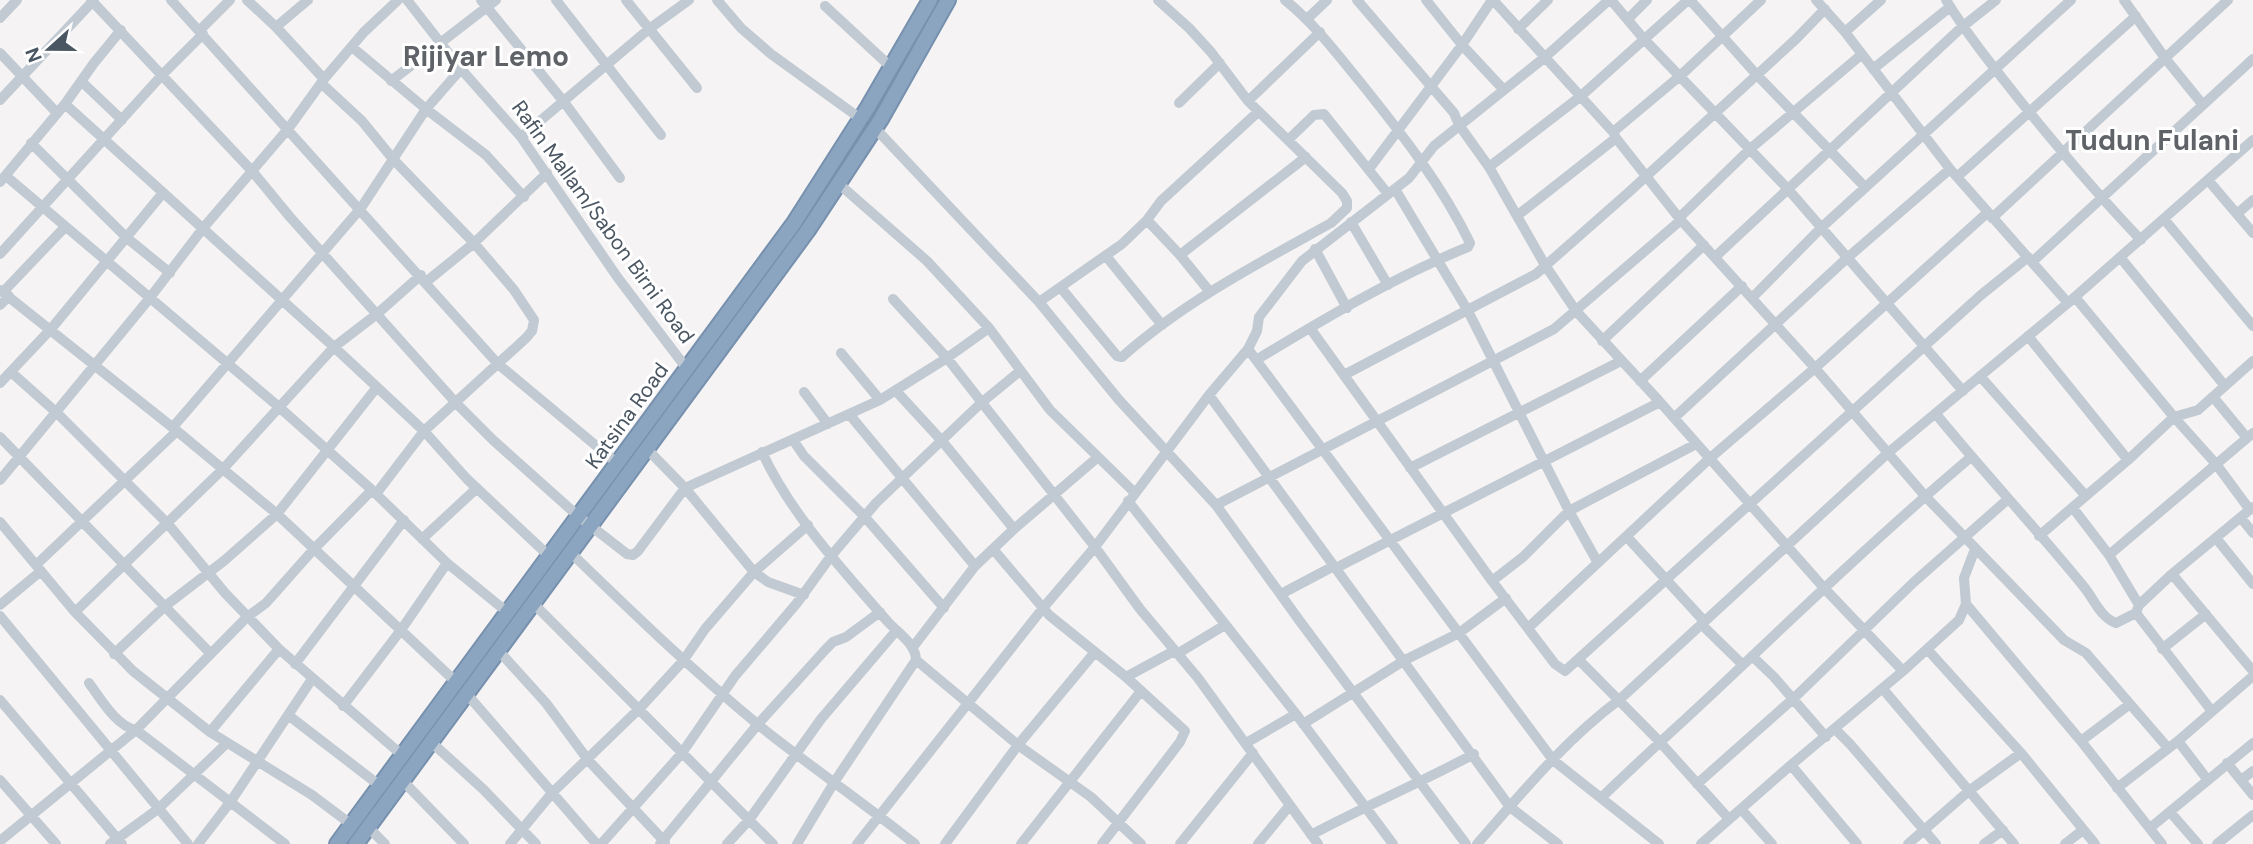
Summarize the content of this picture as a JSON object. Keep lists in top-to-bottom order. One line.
{"streets":{"highway":["Katsina Road"],"street":["Rafin Mallam/Sabon Birni Road"]},"crossings":[["Rafin Mallam/Sabon Birni Road","Katsina Road"]],"districts":["Rijiyar Lemo","Tudun Fulani"],"north":"left"}
